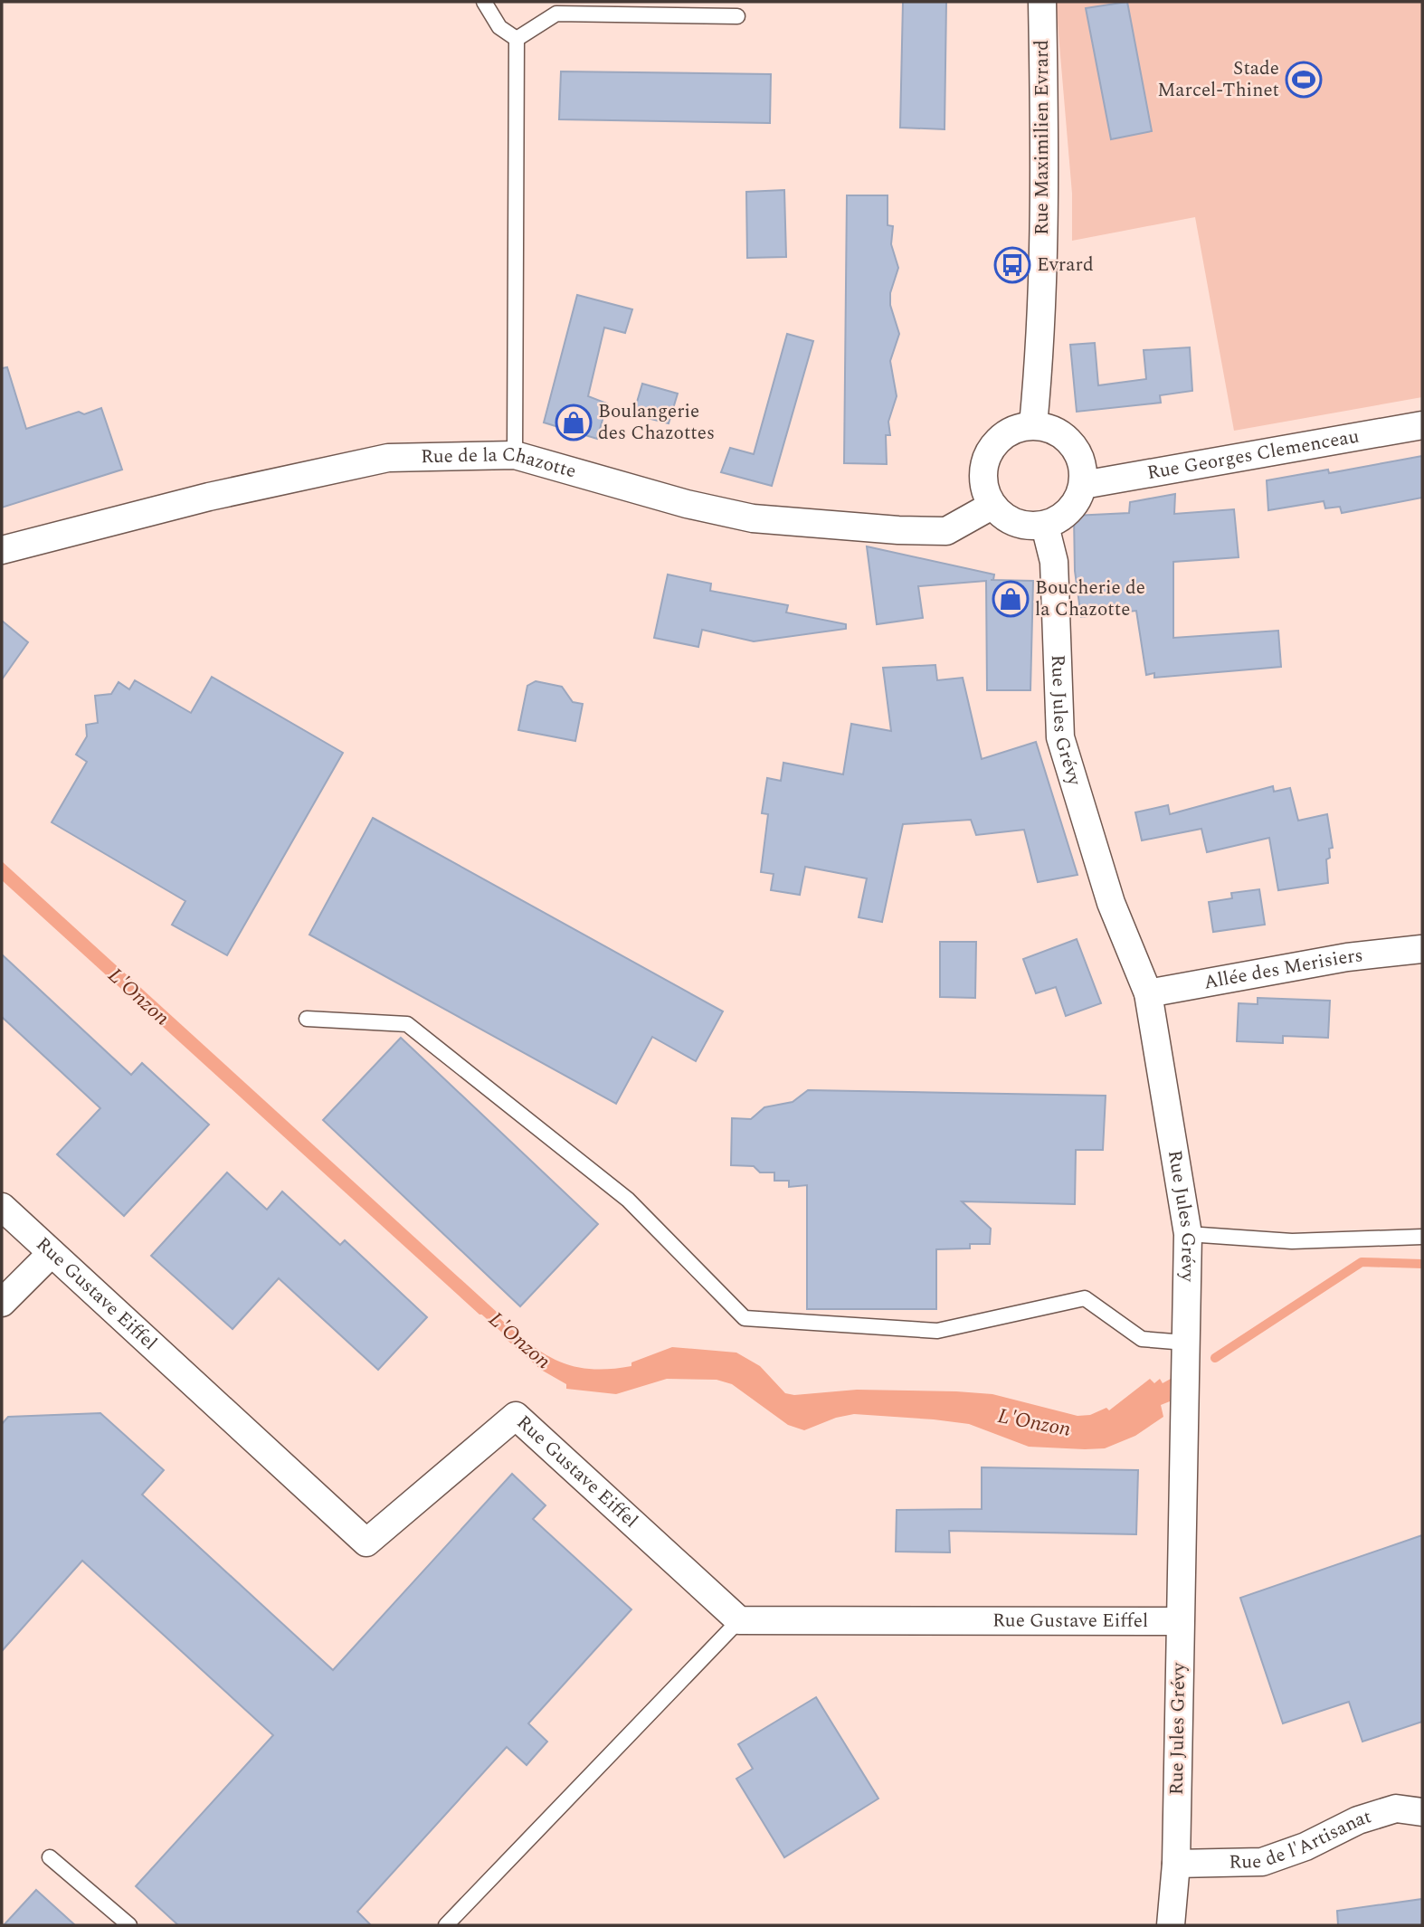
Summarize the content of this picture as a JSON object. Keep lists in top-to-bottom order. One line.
{"streets":{"street":["Rue Maximilien Evrard","Rue Georges Clemenceau","Rue de la Chazotte","Rue Jules Grévy","Allée des Merisiers","Rue Gustave Eiffel","Rue de l'Artisanat"]},"crossings":[["Rue Maximilien Evrard","Rue Georges Clemenceau"],["Rue Maximilien Evrard","Rue de la Chazotte"],["Rue Maximilien Evrard","Rue Jules Grévy"],["Rue Georges Clemenceau","Rue de la Chazotte"],["Rue Georges Clemenceau","Rue Jules Grévy"],["Rue de la Chazotte","Rue Jules Grévy"],["Rue Jules Grévy","Allée des Merisiers"],["Rue Jules Grévy","Rue Gustave Eiffel"],["Rue Jules Grévy","Rue de l'Artisanat"]],"water":["L'Onzon"],"places":{"sports":["Stade Marcel-Thinet"],"bus stop":["Evrard"],"shop":["Boulangerie des Chazottes","Boucherie de la Chazotte"]}}
